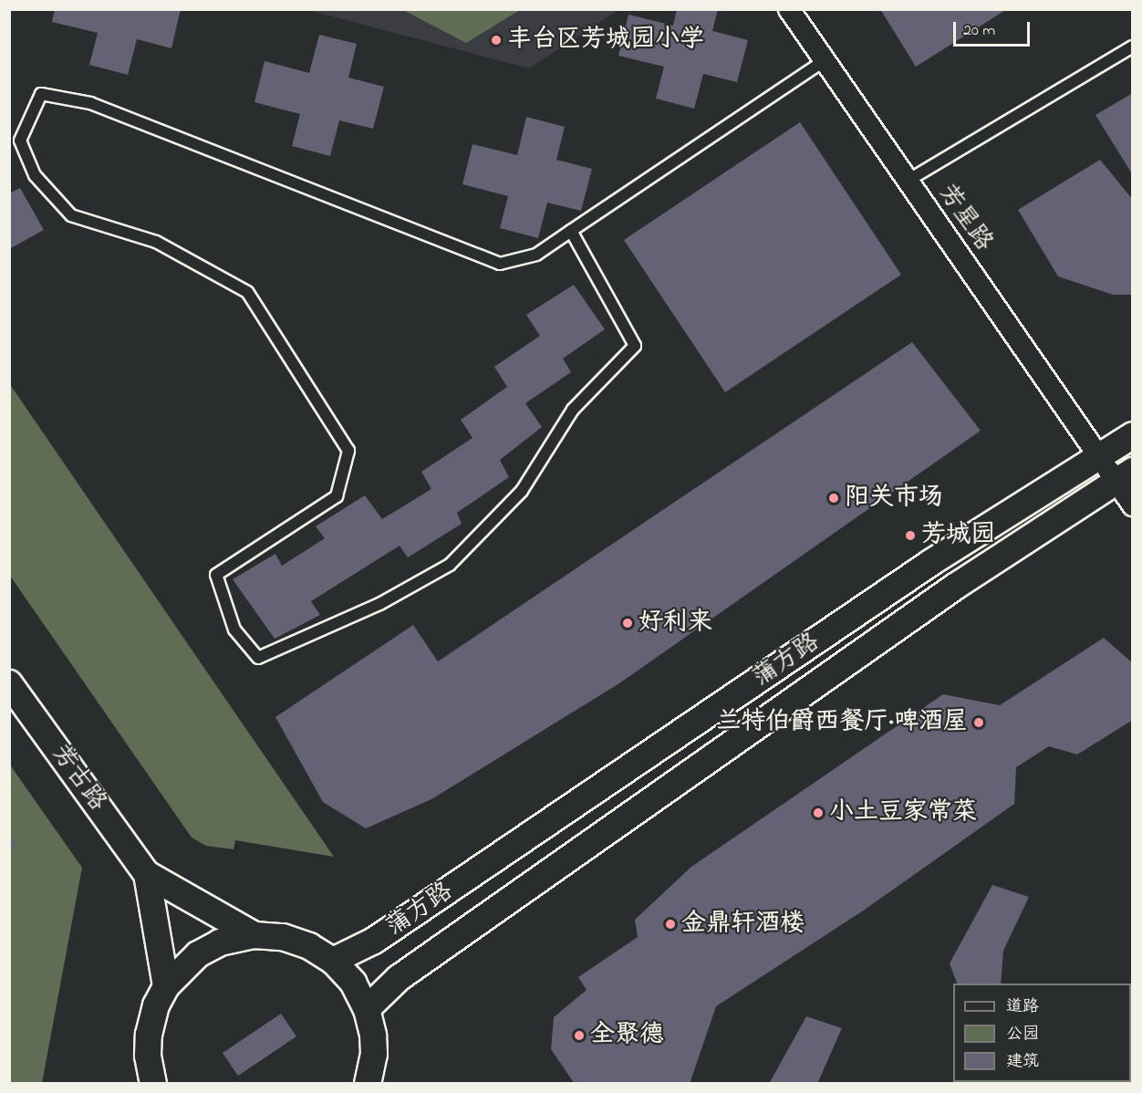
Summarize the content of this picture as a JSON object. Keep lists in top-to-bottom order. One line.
{"streets":{"street":["芳星路","蒲方路","芳古路"]},"crossings":[["芳星路","蒲方路"]],"places":["丰台区芳城园小学","阳关市场","芳城园","好利来","兰特伯爵西餐厅·啤酒屋","小土豆家常菜","金鼎轩酒楼","全聚德"],"legend":["道路","公园","建筑"],"scale_bar":"20 m"}
